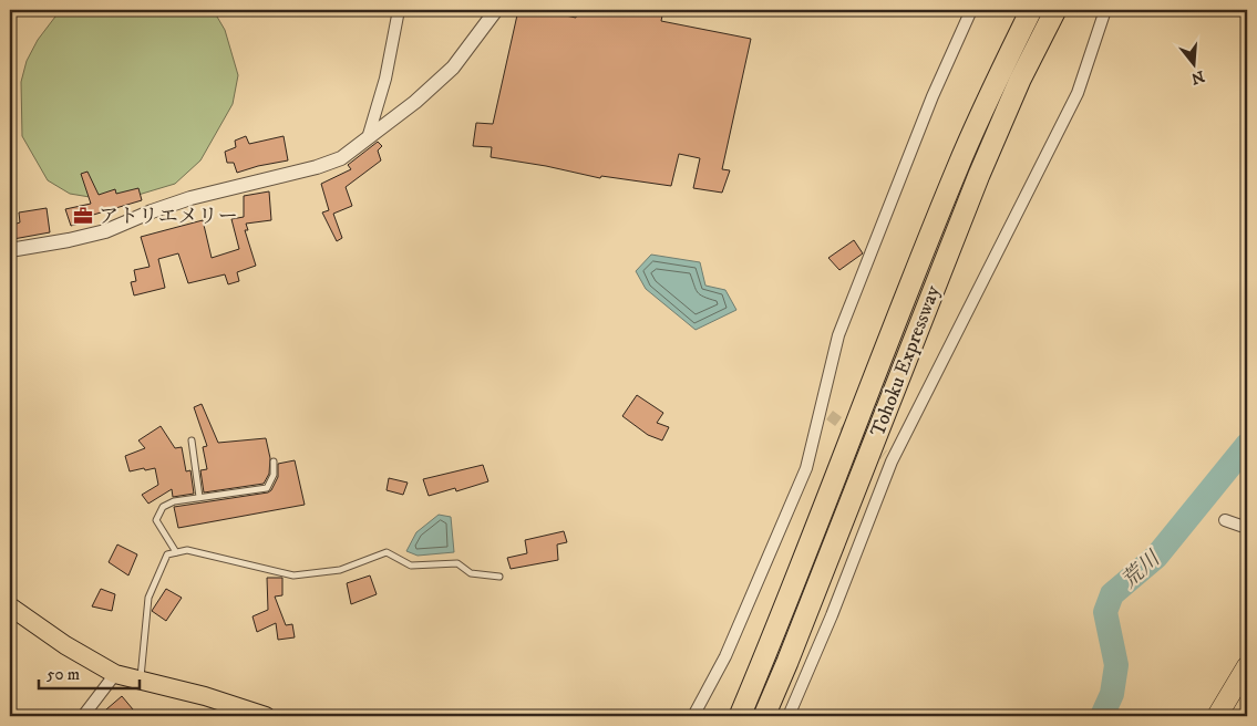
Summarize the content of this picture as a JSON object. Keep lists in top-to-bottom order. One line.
{"streets":{"highway":["Tohoku Expressway"]},"water":["荒川"],"places":{"office":["アトリエメリー"]},"scale_bar":"50 m","north":"bottom"}
